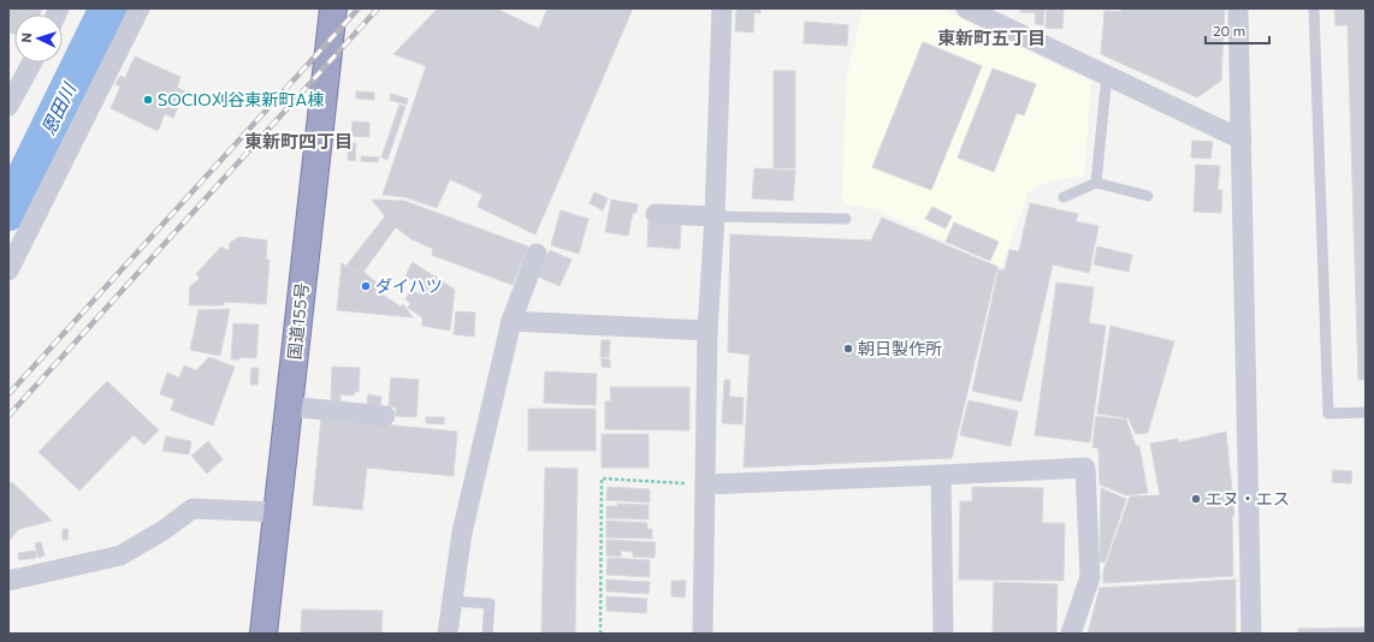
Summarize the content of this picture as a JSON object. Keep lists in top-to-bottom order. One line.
{"streets":{"highway":["国道155号"]},"districts":["東新町五丁目","東新町四丁目"],"water":["恩田川"],"places":["SOCIO刈谷東新町A棟","ダイハツ","朝日製作所","エヌ・エス"],"scale_bar":"20 m","north":"left"}
